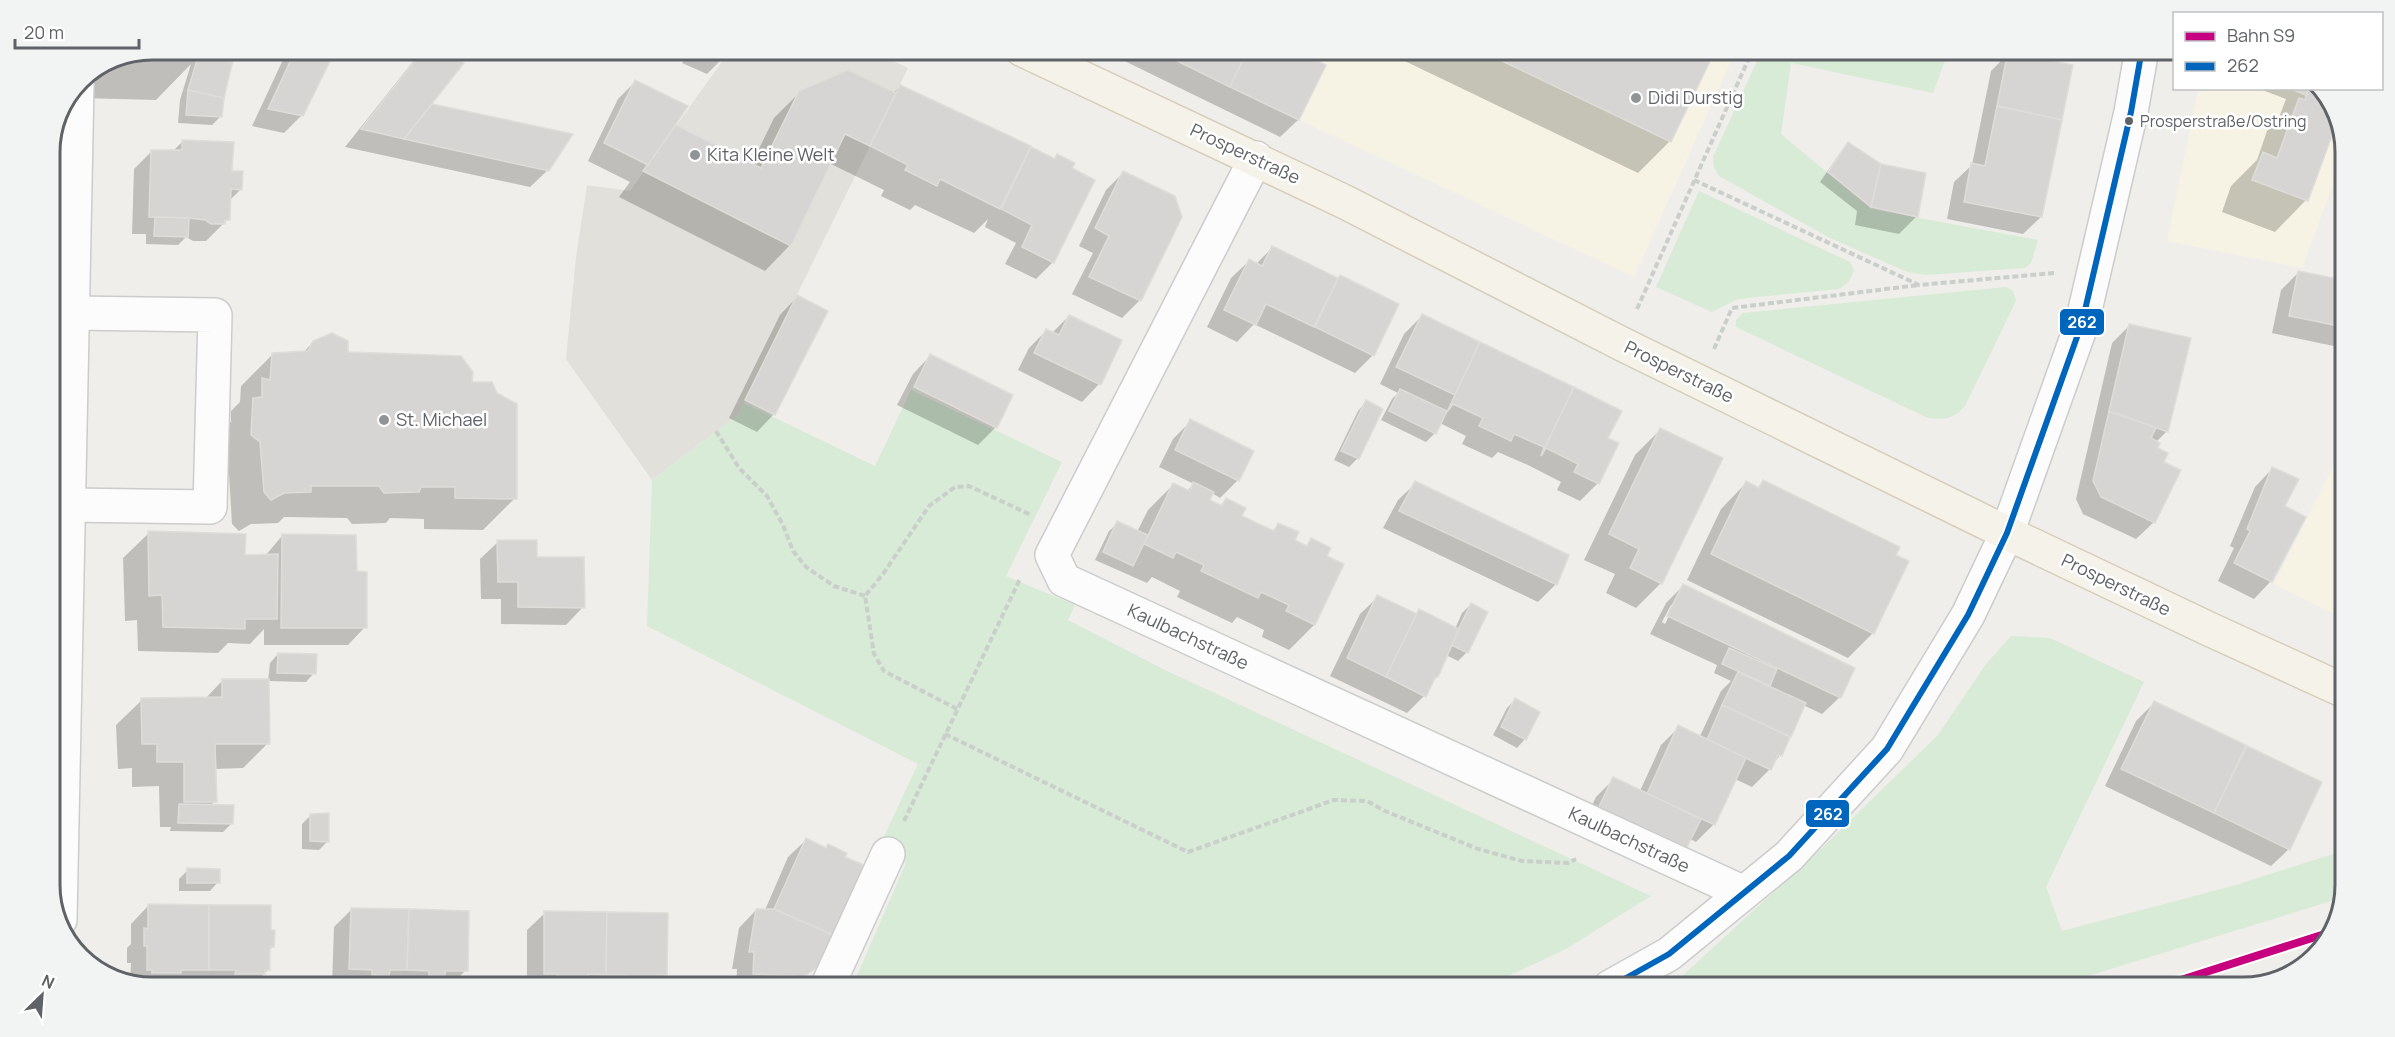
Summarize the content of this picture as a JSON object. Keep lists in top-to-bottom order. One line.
{"streets":{"main road":["Prosperstraße"],"street":["Kaulbachstraße"]},"places":["Didi Durstig","Prosperstraße/Ostring","Kita Kleine Welt","St. Michael"],"lines":["transit line 262","rail line S9"],"legend":["Bahn S9","262"],"scale_bar":"20 m","north":"top right"}
